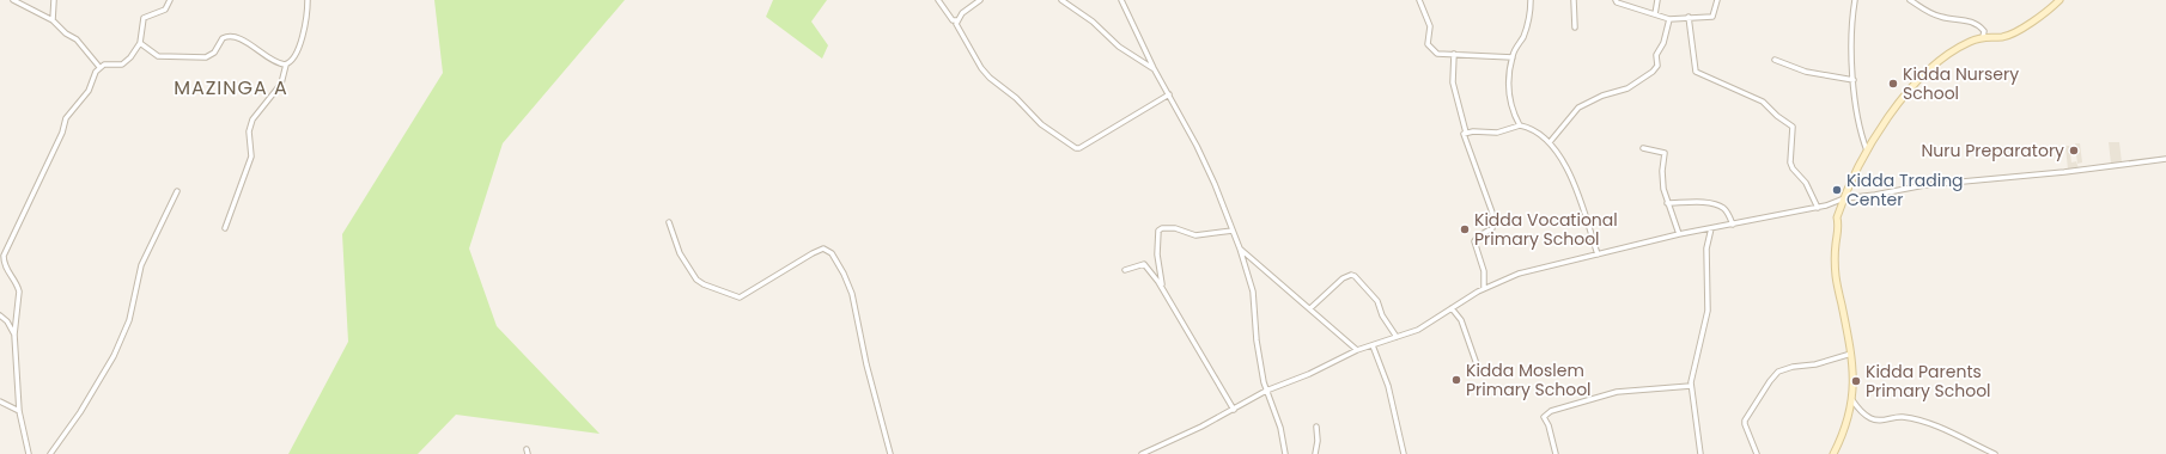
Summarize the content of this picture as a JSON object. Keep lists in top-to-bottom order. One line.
{"districts":["MAZINGA A"],"places":["Kidda Nursery School","Nuru Preparatory","Kidda Trading Center","Kidda Vocational Primary School","Kidda Moslem Primary School","Kidda Parents Primary School"]}
